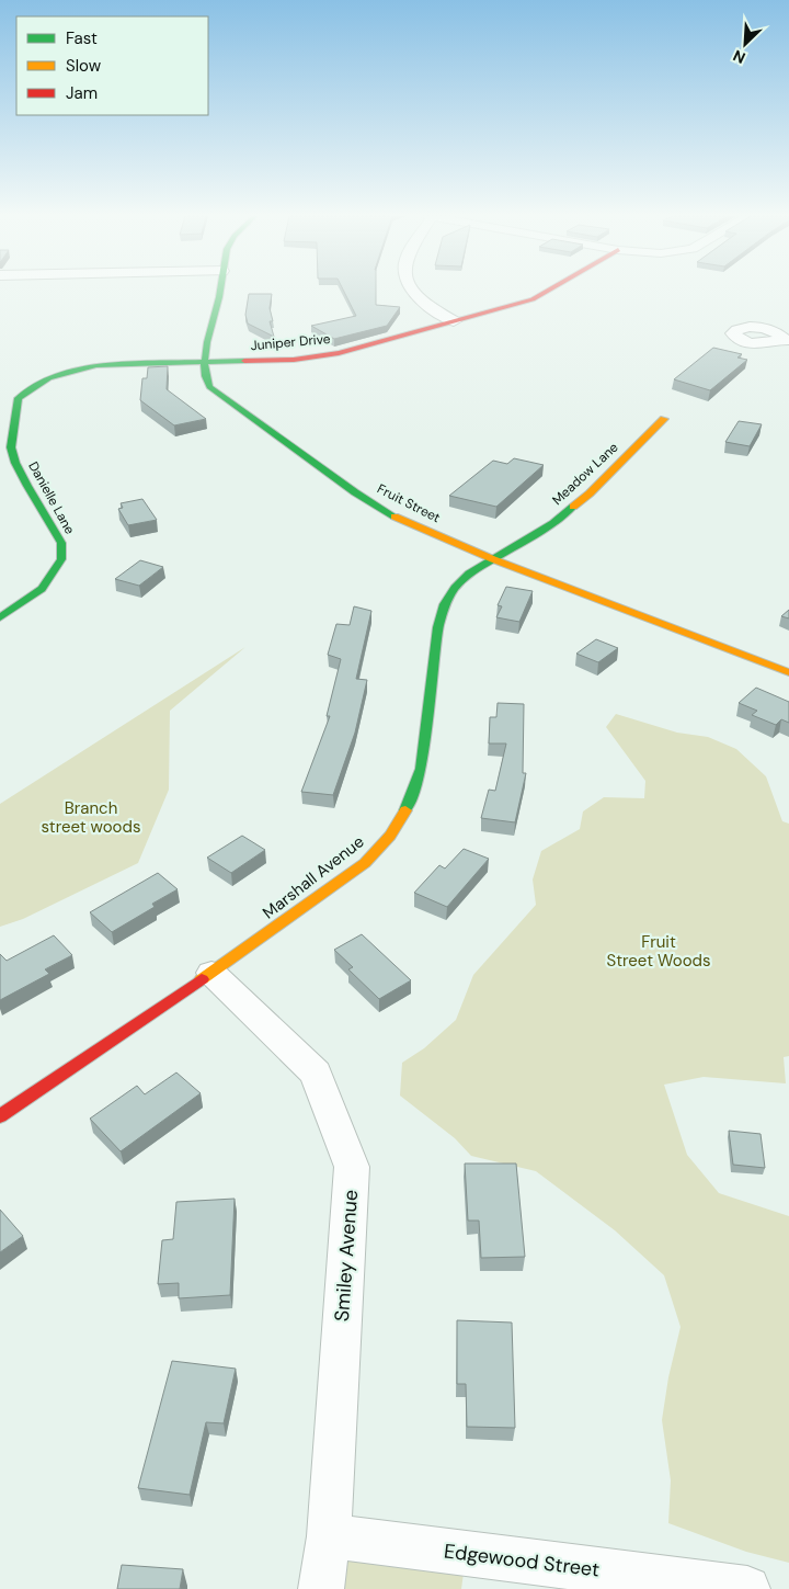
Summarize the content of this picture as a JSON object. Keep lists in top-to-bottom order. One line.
{"streets":{"street":["Juniper Drive","Meadow Lane","Danielle Lane","Fruit Street","Marshall Avenue","Smiley Avenue","Edgewood Street"]},"crossings":[["Juniper Drive","Danielle Lane"],["Juniper Drive","Fruit Street"],["Meadow Lane","Fruit Street"],["Meadow Lane","Marshall Avenue"],["Danielle Lane","Fruit Street"],["Fruit Street","Marshall Avenue"],["Marshall Avenue","Smiley Avenue"],["Smiley Avenue","Edgewood Street"]],"parks":["Branch street woods","Fruit Street Woods"],"legend":["Fast","Slow","Jam"],"north":"bottom left"}
